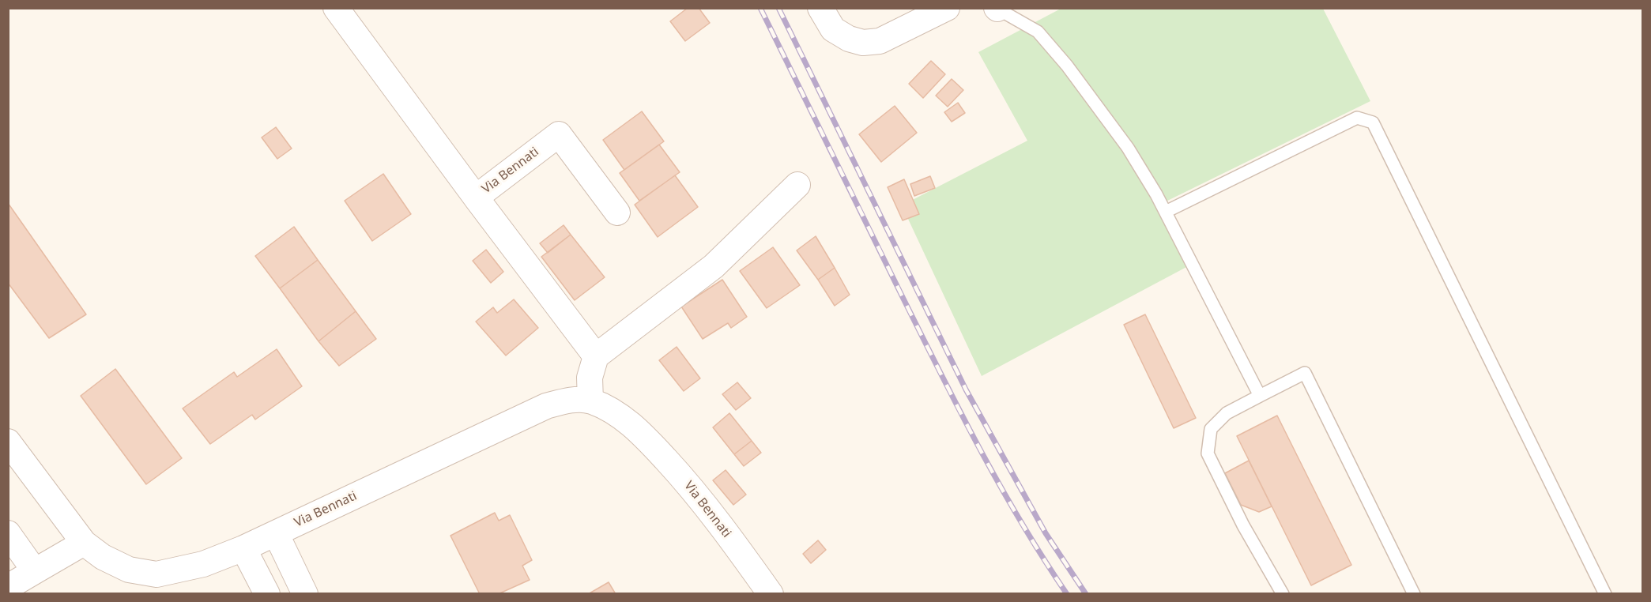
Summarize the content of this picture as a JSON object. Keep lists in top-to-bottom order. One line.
{"streets":{"street":["Via Bennati"]}}
